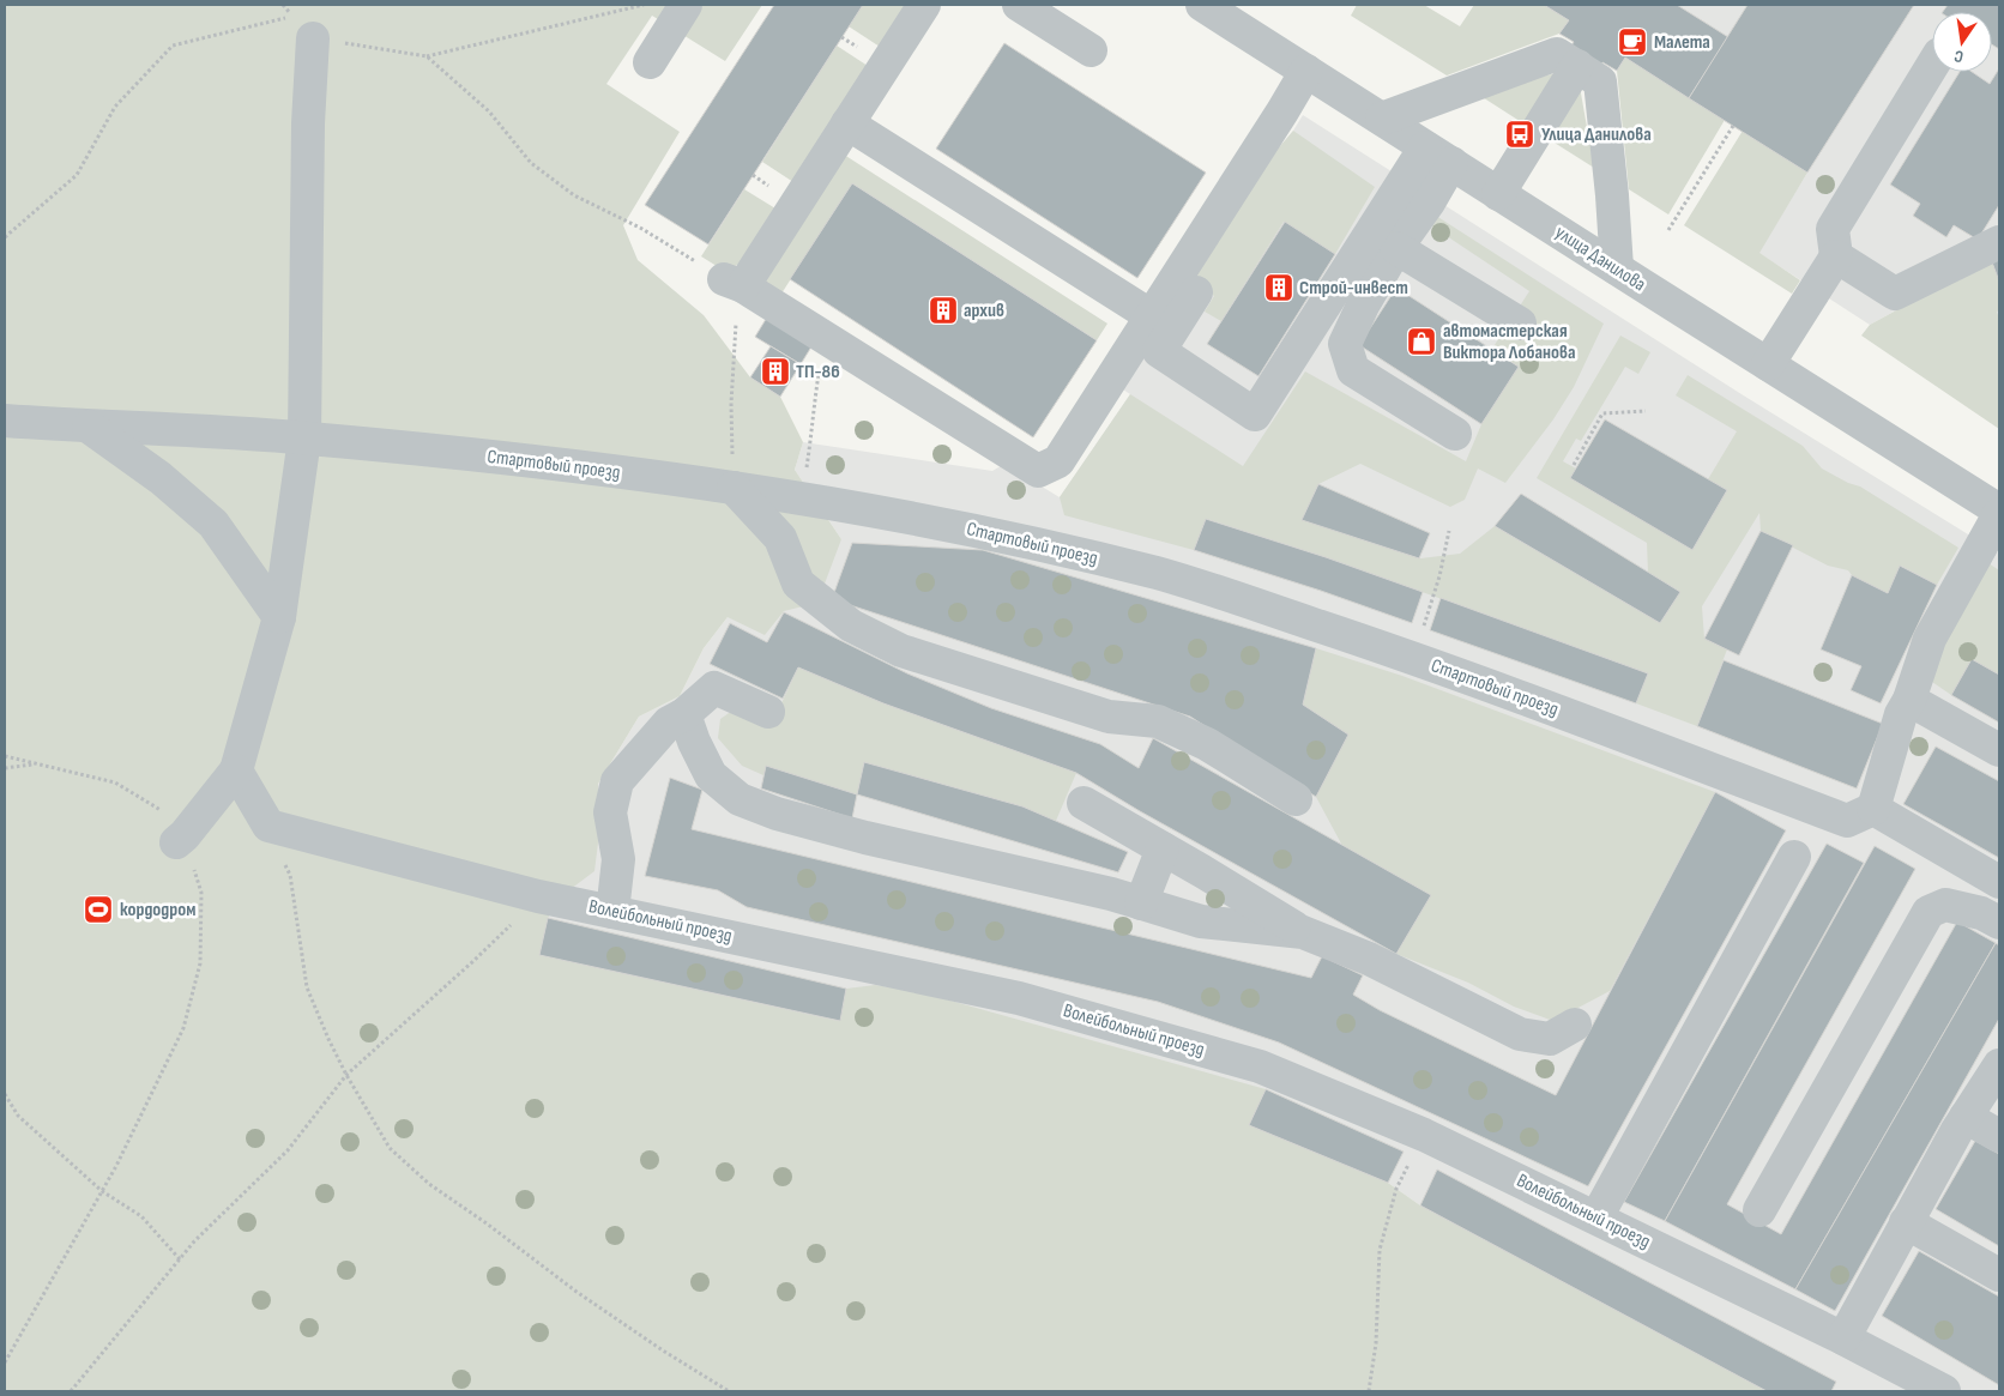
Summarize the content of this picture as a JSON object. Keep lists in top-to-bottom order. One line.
{"streets":{"street":["улица Данилова","Стартовый проезд","Волейбольный проезд"]},"places":{"cafe":["Малета"],"bus stop":["Улица Данилова"],"building":["Строй-инвест","архив","ТП-86"],"shop":["автомастерская Виктора Лобанова"],"sports":["кордодром"]},"north":"bottom"}
